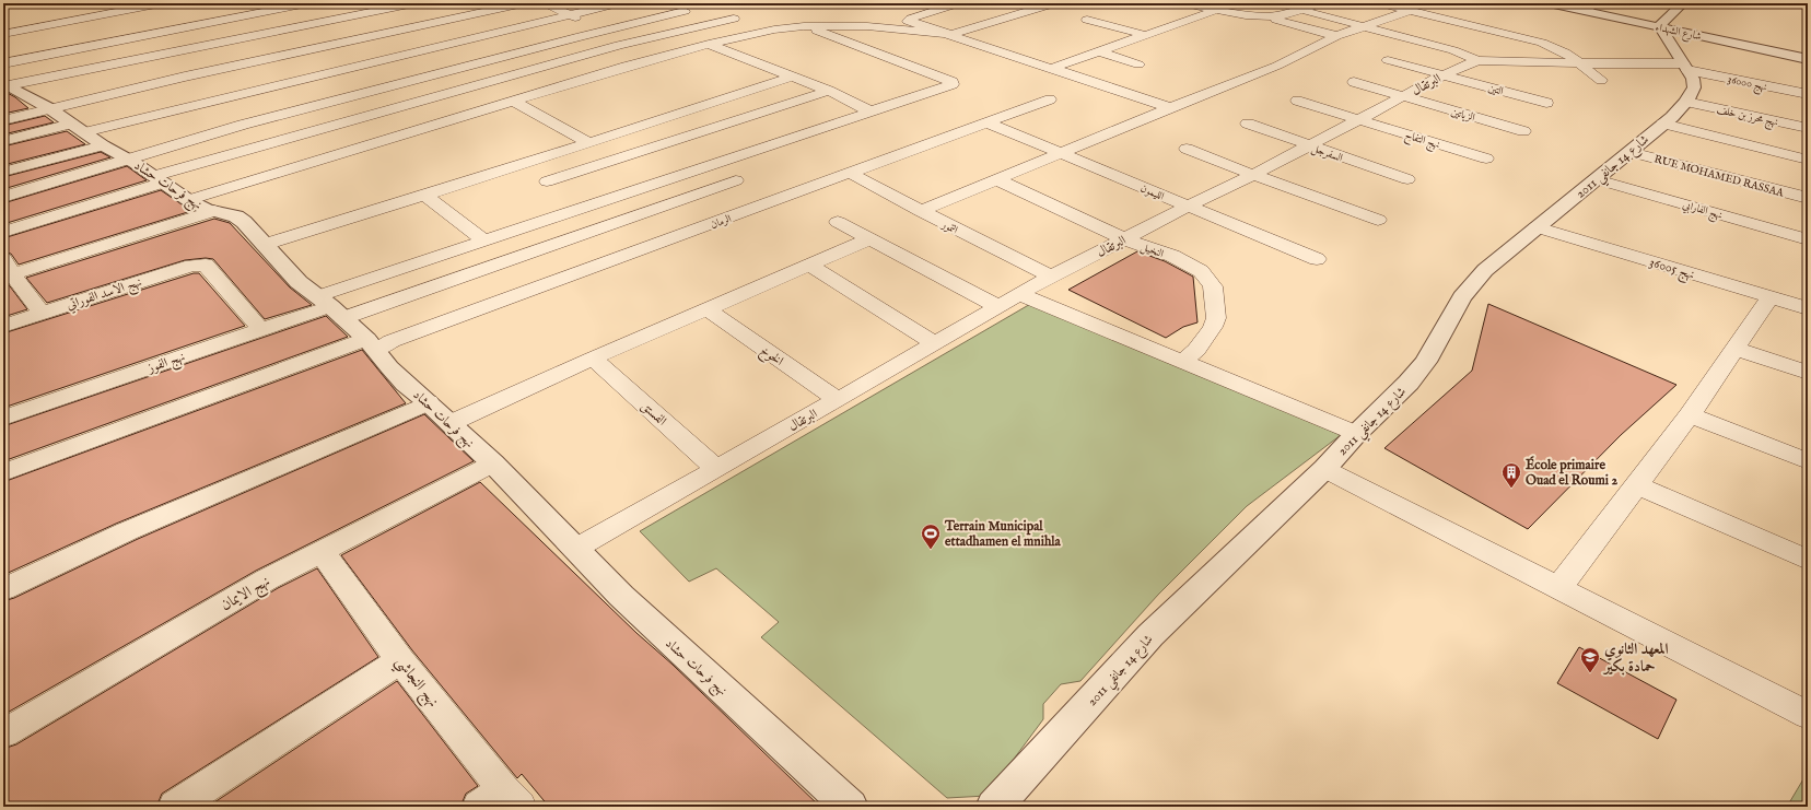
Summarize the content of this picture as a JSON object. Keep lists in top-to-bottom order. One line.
{"streets":{"street":["شارع الشهداء","نهج 36000","البرتقال","التين","الزياتين","نهج محرز بن خلف","نهج التفاح","السفرجل","شارع 14 جانفي 2011","RUE MOHAMED RASSAA","نهج فرحات حشاد","الليمون","نهج الفارابي","الرمان","التمور","النخيل","نهج 36005","نهج الاسد الفوراتي","الخوخ","نهج الفوز","الفستق","نهج الايمان","نهج النجاشي"]},"crossings":[["شارع الشهداء","شارع 14 جانفي 2011"],["نهج 36000","البرتقال"],["نهج 36000","شارع 14 جانفي 2011"],["البرتقال","التين"],["البرتقال","الزياتين"],["البرتقال","نهج التفاح"],["البرتقال","السفرجل"],["البرتقال","شارع 14 جانفي 2011"],["البرتقال","نهج فرحات حشاد"],["البرتقال","الليمون"],["البرتقال","التمور"],["البرتقال","النخيل"],["البرتقال","الخوخ"],["البرتقال","الفستق"],["نهج محرز بن خلف","شارع 14 جانفي 2011"],["شارع 14 جانفي 2011","RUE MOHAMED RASSAA"],["شارع 14 جانفي 2011","نهج الفارابي"],["شارع 14 جانفي 2011","نهج 36005"],["نهج فرحات حشاد","الرمان"],["نهج فرحات حشاد","نهج الفوز"],["نهج فرحات حشاد","نهج الايمان"],["الليمون","الرمان"],["الرمان","التمور"],["نهج الاسد الفوراتي","نهج الفوز"],["نهج الايمان","نهج النجاشي"]],"places":{"building":["École primaire Ouad el Roumi 2"],"sports":["Terrain Municipal ettadhamen el mnihla"],"school or university":["المعهد الثانوي حمادة بكير"]}}
